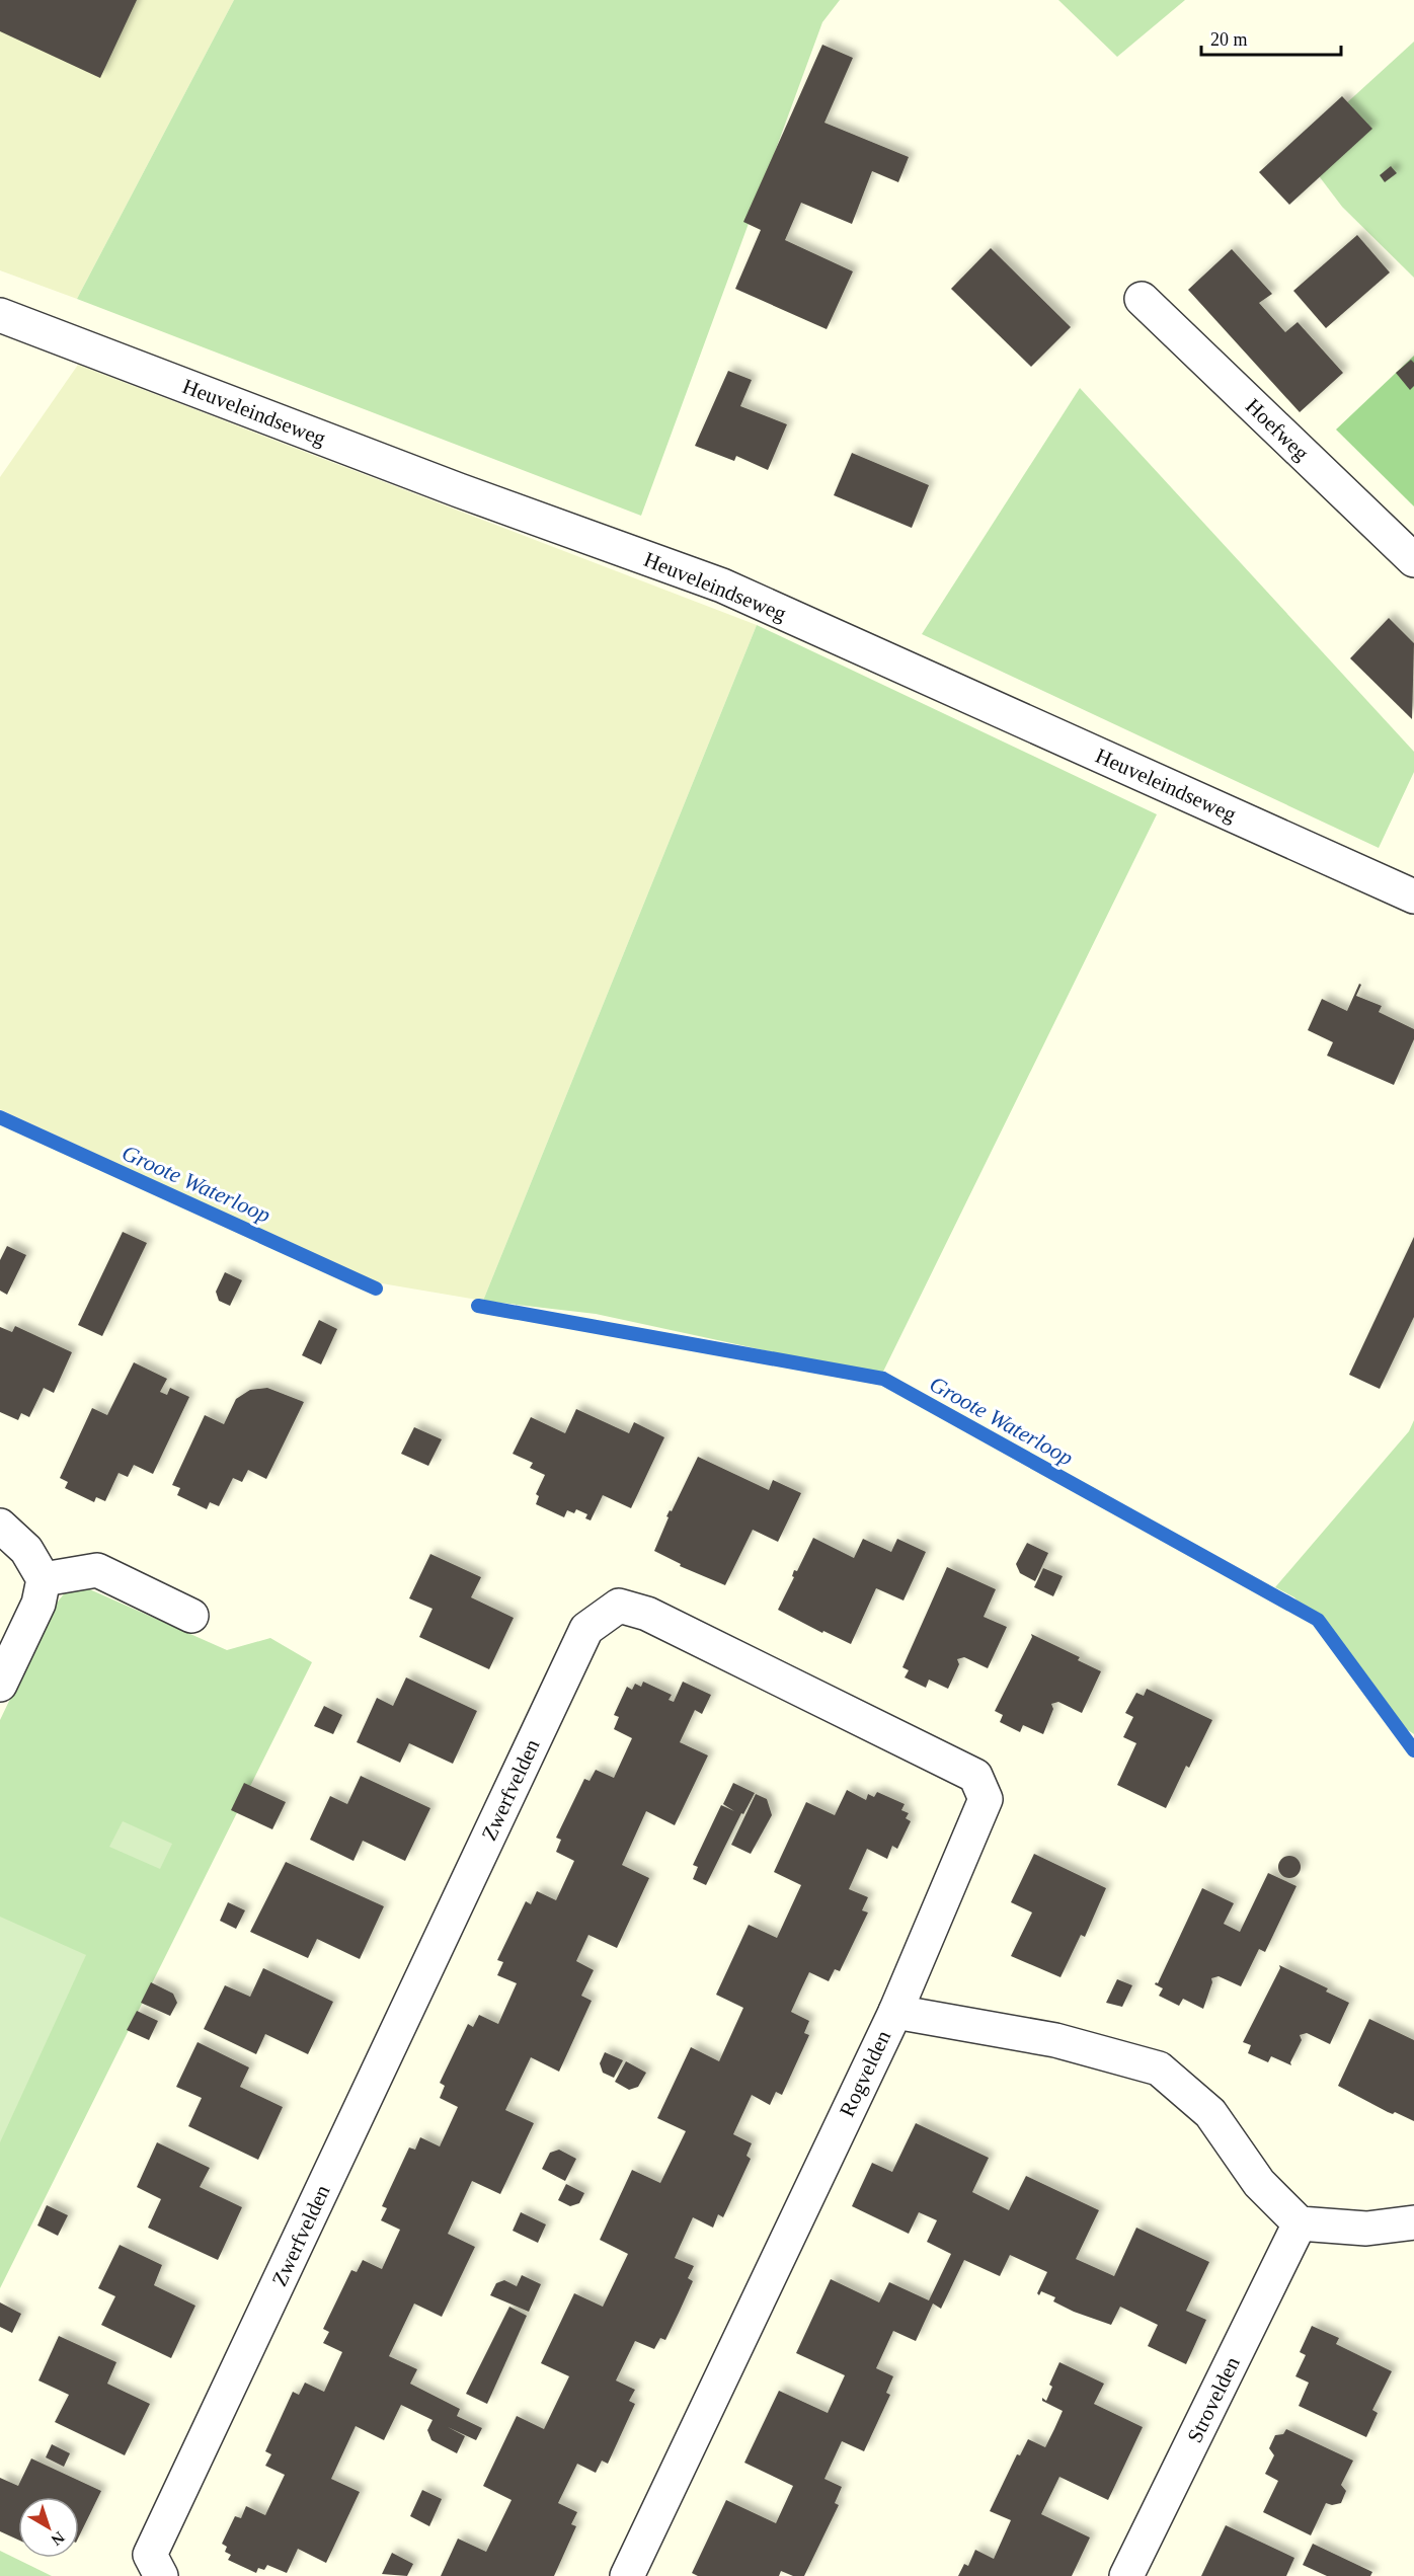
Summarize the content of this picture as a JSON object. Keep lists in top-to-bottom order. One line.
{"streets":{"street":["Heuveleindseweg","Hoefweg","Zwerfvelden","Rogvelden","Strovelden"]},"crossings":[["Zwerfvelden","Rogvelden"],["Rogvelden","Strovelden"]],"water":["Groote Waterloop"],"scale_bar":"20 m","north":"bottom right"}
